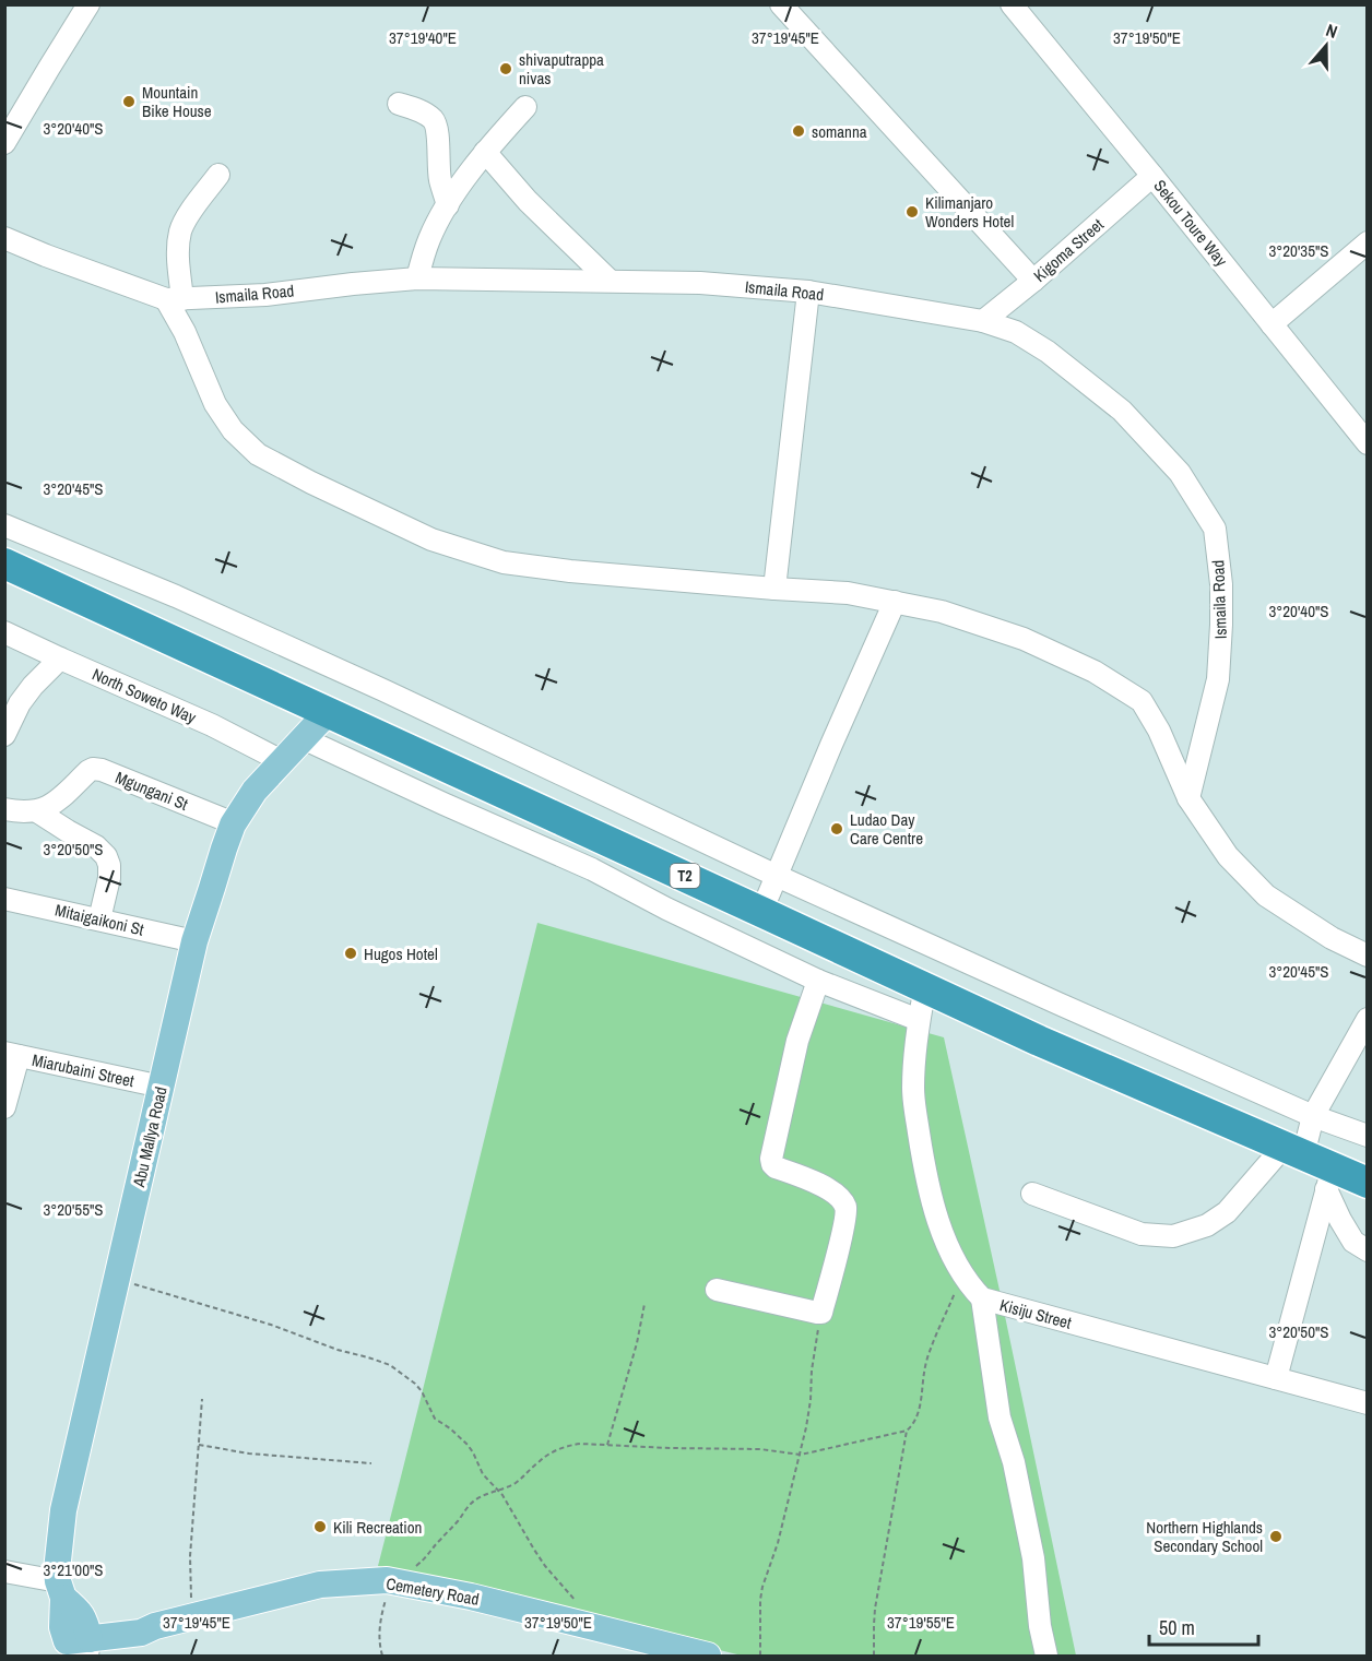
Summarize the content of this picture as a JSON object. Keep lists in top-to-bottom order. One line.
{"streets":{"highway":["T2"],"main road":["Abu Mallya Road","Cemetery Road"],"street":["Sekou Toure Way","Kigoma Street","Ismaila Road","North Soweto Way","Mgungani St","Mitaigaikoni St","Miarubaini Street","Kisiju Street"]},"crossings":[["Sekou Toure Way","Kigoma Street"],["Kigoma Street","Ismaila Road"],["North Soweto Way","Abu Mallya Road"],["Mgungani St","Abu Mallya Road"],["T2","Abu Mallya Road"],["T2","Kisiju Street"],["Mitaigaikoni St","Abu Mallya Road"],["Miarubaini Street","Abu Mallya Road"]],"places":["shivaputrappa nivas","Mountain Bike House","somanna","Kilimanjaro Wonders Hotel","Ludao Day Care Centre","Hugos Hotel","Kili Recreation","Northern Highlands Secondary School"],"scale_bar":"50 m","north":"top","coordinates":["37°19'40\"E","37°19'45\"E","37°19'50\"E","3°20'40\"S","3°20'35\"S","3°20'45\"S","3°20'50\"S","3°20'55\"S","3°21'00\"S","37°19'55\"E"]}
